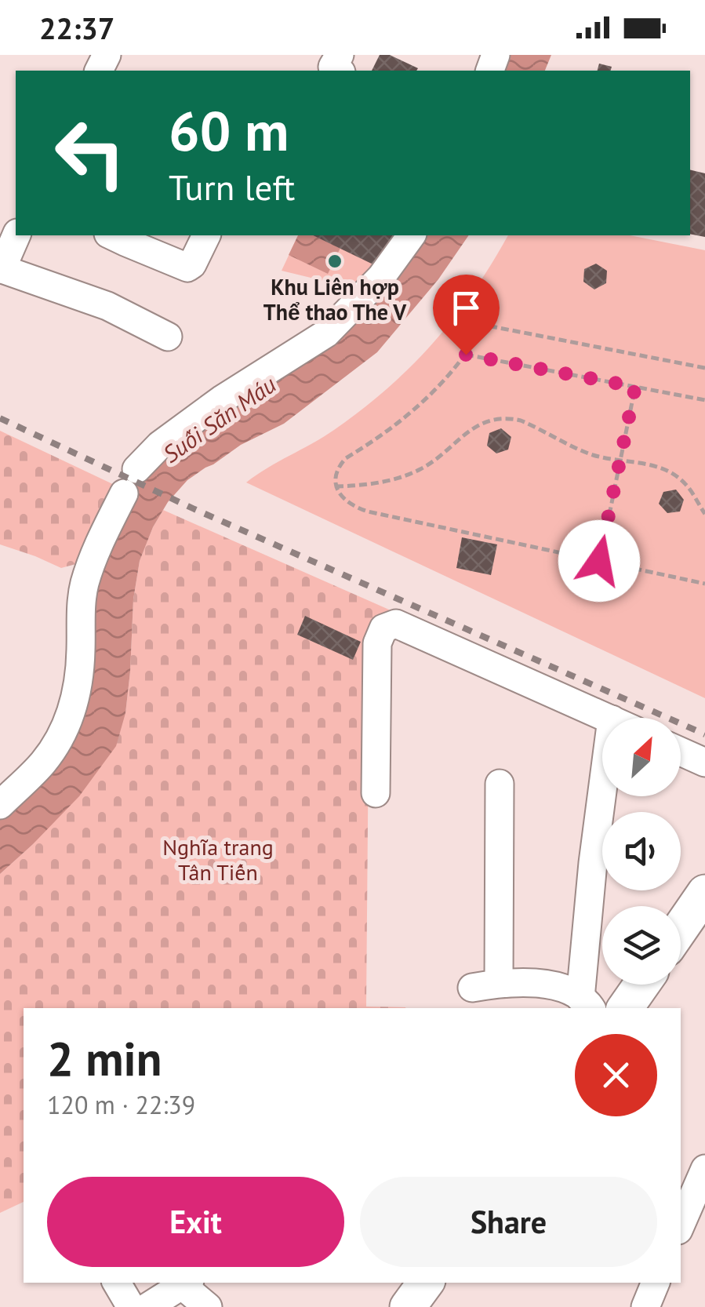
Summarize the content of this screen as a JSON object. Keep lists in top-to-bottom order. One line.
{"water":["Suối Săn Máu"],"parks":["Nghĩa trang Tân Tiến"],"places":["Khu Liên hợp Thể thao The V"],"north":"top right","page":{"status":"22:37","turn":["60 m","Turn left"],"heading":["2 min","120 m · 22:39"],"buttons":["Exit","Share"]}}
